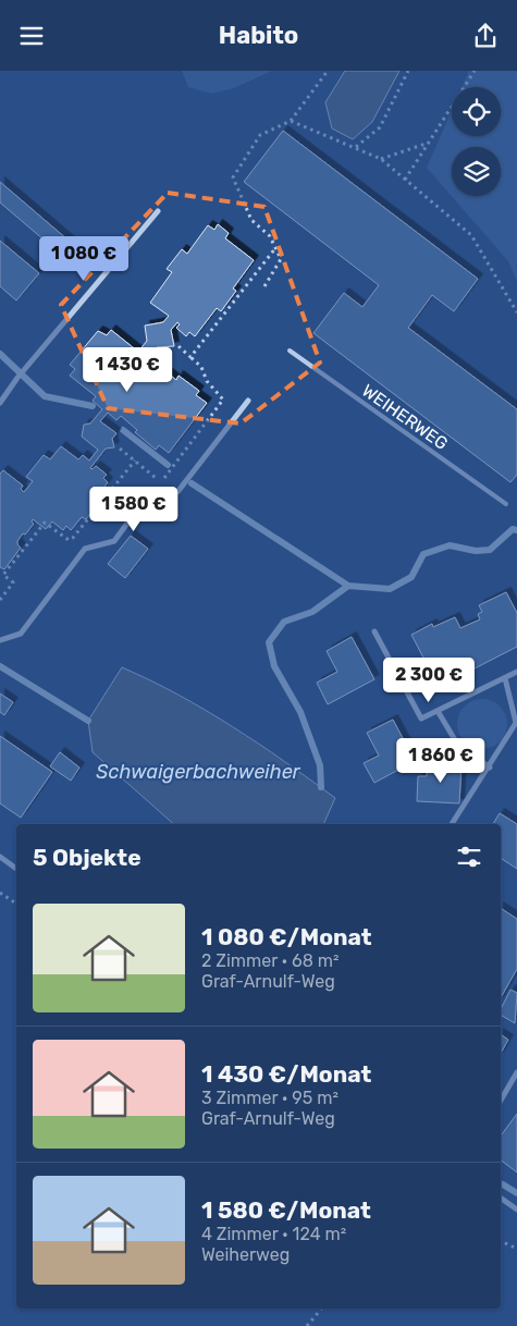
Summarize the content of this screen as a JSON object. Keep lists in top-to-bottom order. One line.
{"streets":{"lane":["WEIHERWEG"]},"water":["Schwaigerbachweiher"],"page":{"header":"Habito","price":["1 080 €","1 430 €","1 580 €","2 300 €","1 860 €"],"heading":"5 Objekte","list":[{"name":"1 080 €/Monat","note":"2 Zimmer · 68 m² · Graf-Arnulf-Weg"},{"name":"1 430 €/Monat","note":"3 Zimmer · 95 m² · Graf-Arnulf-Weg"},{"name":"1 580 €/Monat","note":"4 Zimmer · 124 m² · Weiherweg"}]}}
